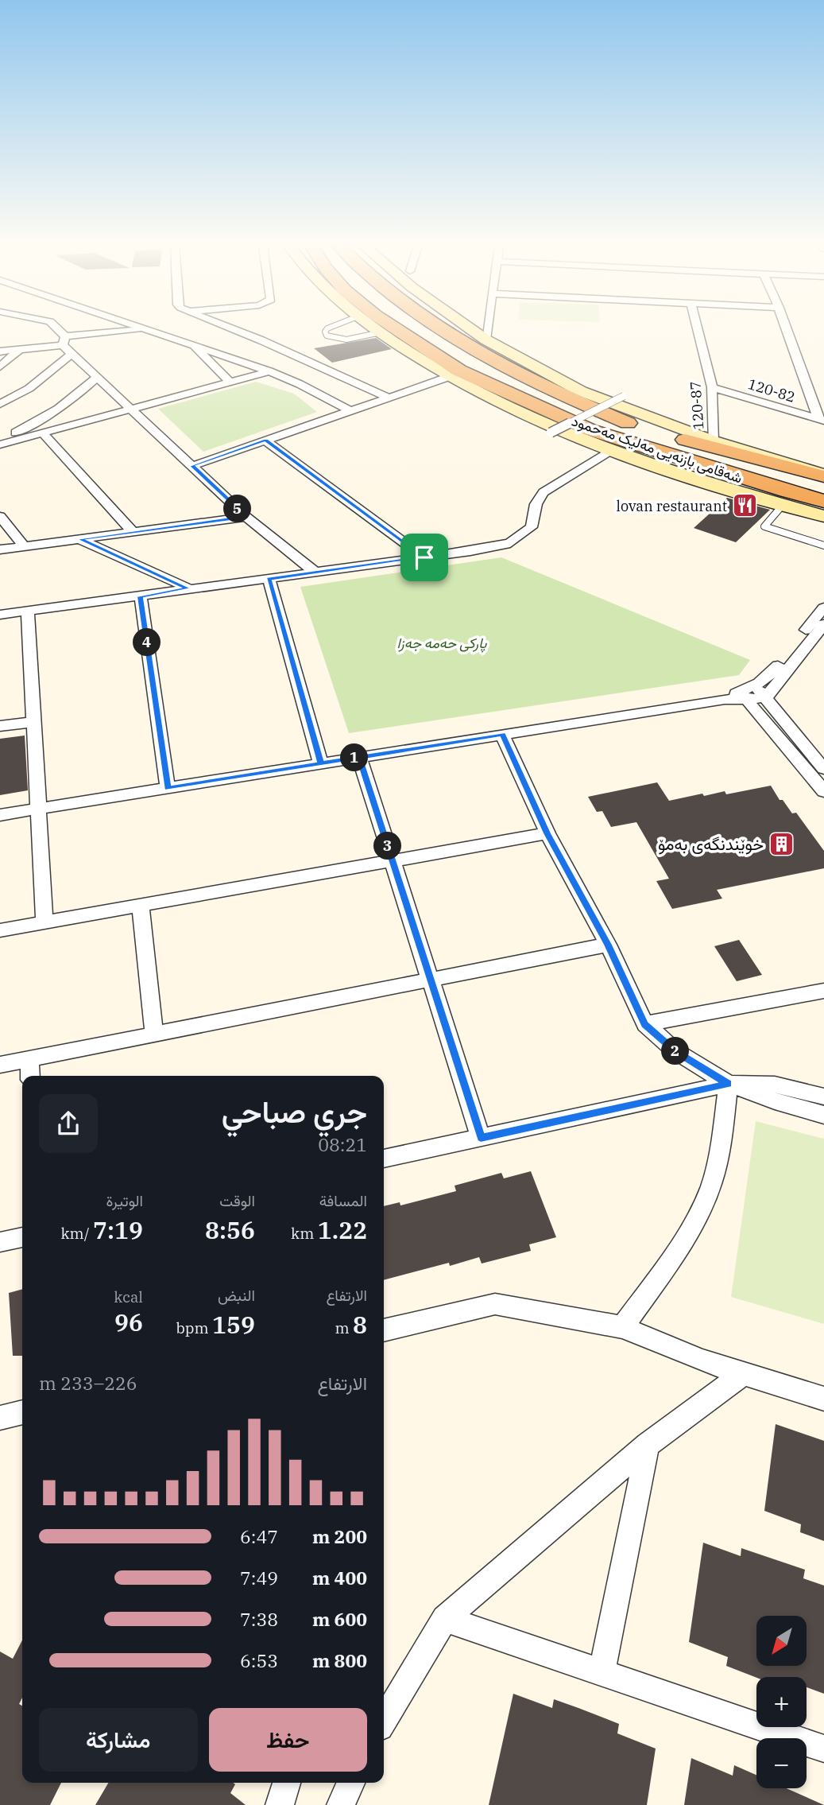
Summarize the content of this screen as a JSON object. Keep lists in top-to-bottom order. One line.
{"streets":{"highway":["شەقامی بازنەیی مەلیک مەحمود"],"street":["120-82","120-87"]},"crossings":[["120-82","120-87"]],"parks":["پارکی حەمە جەزا"],"places":{"restaurant":["lovan restaurant"],"building":["خوێندنگەی بەمۆ"]},"north":"bottom left","page":{"pins":["5","4","1","3","2"],"heading":["جري صباحي","08:21"],"stats":[["المسافة","1.22 km"],["الوقت","8:56"],["الوتيرة","7:19 /km"],["الارتفاع","8 m"],["النبض","159 bpm"],["kcal","96"]],"chart":["الارتفاع","226–233 m"],"list":[{"name":"200 m","note":"6:47"},{"name":"400 m","note":"7:49"},{"name":"600 m","note":"7:38"},{"name":"800 m","note":"6:53"}],"map_buttons":["+","−"],"buttons":["حفظ","مشاركة"]}}
